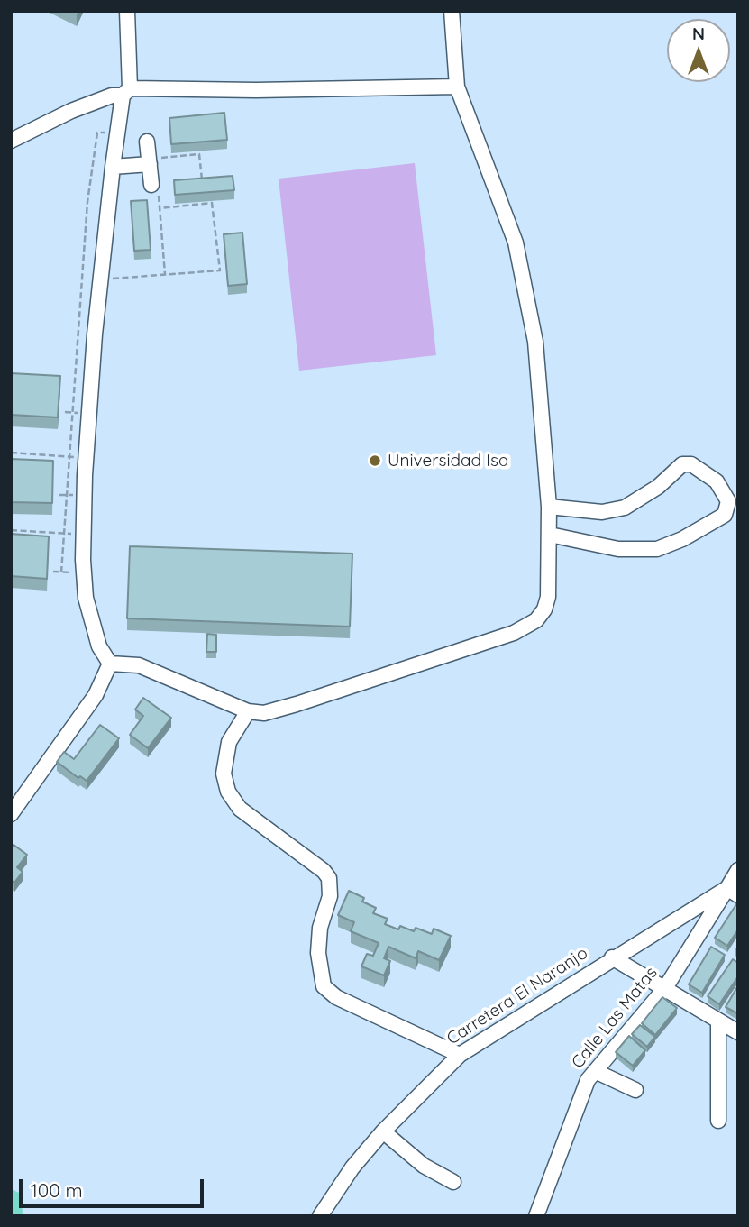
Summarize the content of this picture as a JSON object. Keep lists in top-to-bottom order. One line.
{"streets":{"street":["Carretera El Naranjo","Calle Las Matas"]},"crossings":[["Carretera El Naranjo","Calle Las Matas"]],"places":["Universidad Isa"],"scale_bar":"100 m","north":"top"}
